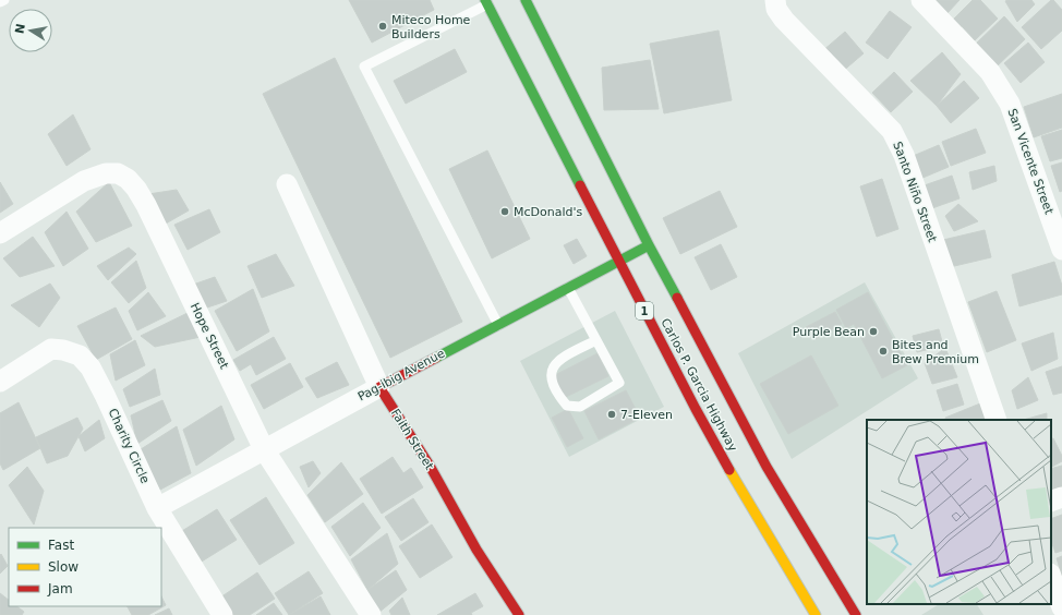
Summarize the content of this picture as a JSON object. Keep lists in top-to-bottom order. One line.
{"streets":{"main road":["1","Pag-ibig Avenue","Carlos P. Garcia Highway","Faith Street"],"street":["San Vicente Street","Santo Niño Street","Hope Street","Charity Circle"]},"crossings":[["Hope Street","Pag-ibig Avenue"],["Pag-ibig Avenue","Carlos P. Garcia Highway"],["Pag-ibig Avenue","Faith Street"],["Pag-ibig Avenue","Charity Circle"]],"places":["Miteco Home Builders","McDonald's","Purple Bean","Bites and Brew Premium","7-Eleven"],"legend":["Fast","Slow","Jam"],"north":"left"}
